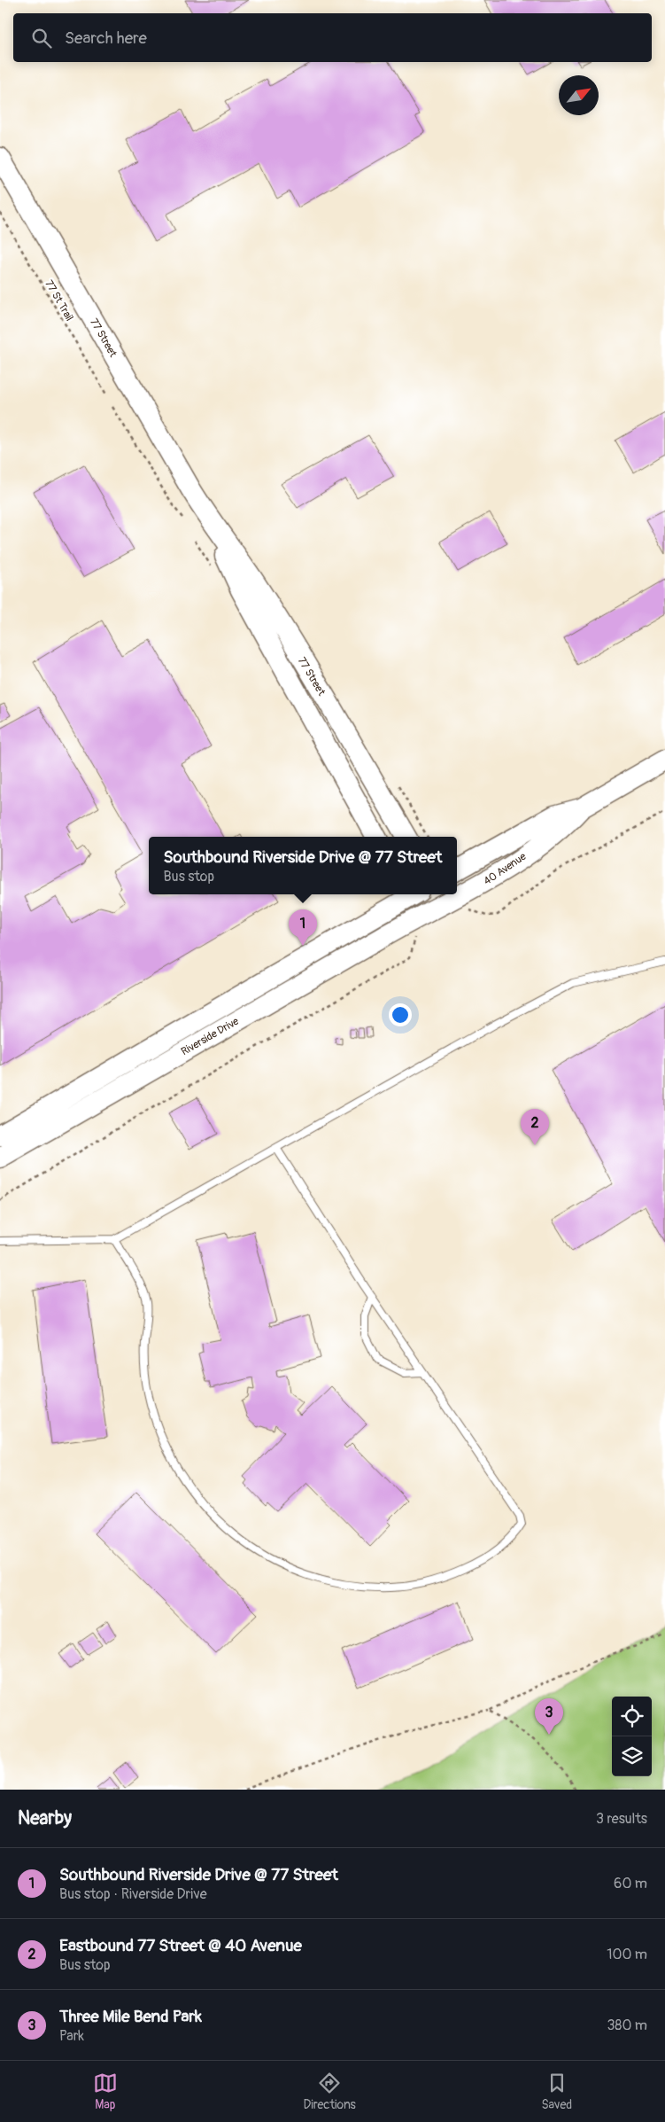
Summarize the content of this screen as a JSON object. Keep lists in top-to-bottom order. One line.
{"streets":{"main road":["77 Street","40 Avenue","Riverside Drive"],"path":["77 St Trail"]},"crossings":[["40 Avenue","Riverside Drive"]],"north":"top right","page":{"search":"Search here","popup":["Southbound Riverside Drive @ 77 Street","Bus stop"],"pins":["1","2","3"],"heading":["Nearby","3 results"],"list":[{"mark":"1","name":"Southbound Riverside Drive @ 77 Street","note":"Bus stop · Riverside Drive","value":"60 m"},{"mark":"2","name":"Eastbound 77 Street @ 40 Avenue","note":"Bus stop","value":"100 m"},{"mark":"3","name":"Three Mile Bend Park","note":"Park","value":"380 m"}],"nav":["Map","Directions","Saved"]}}
